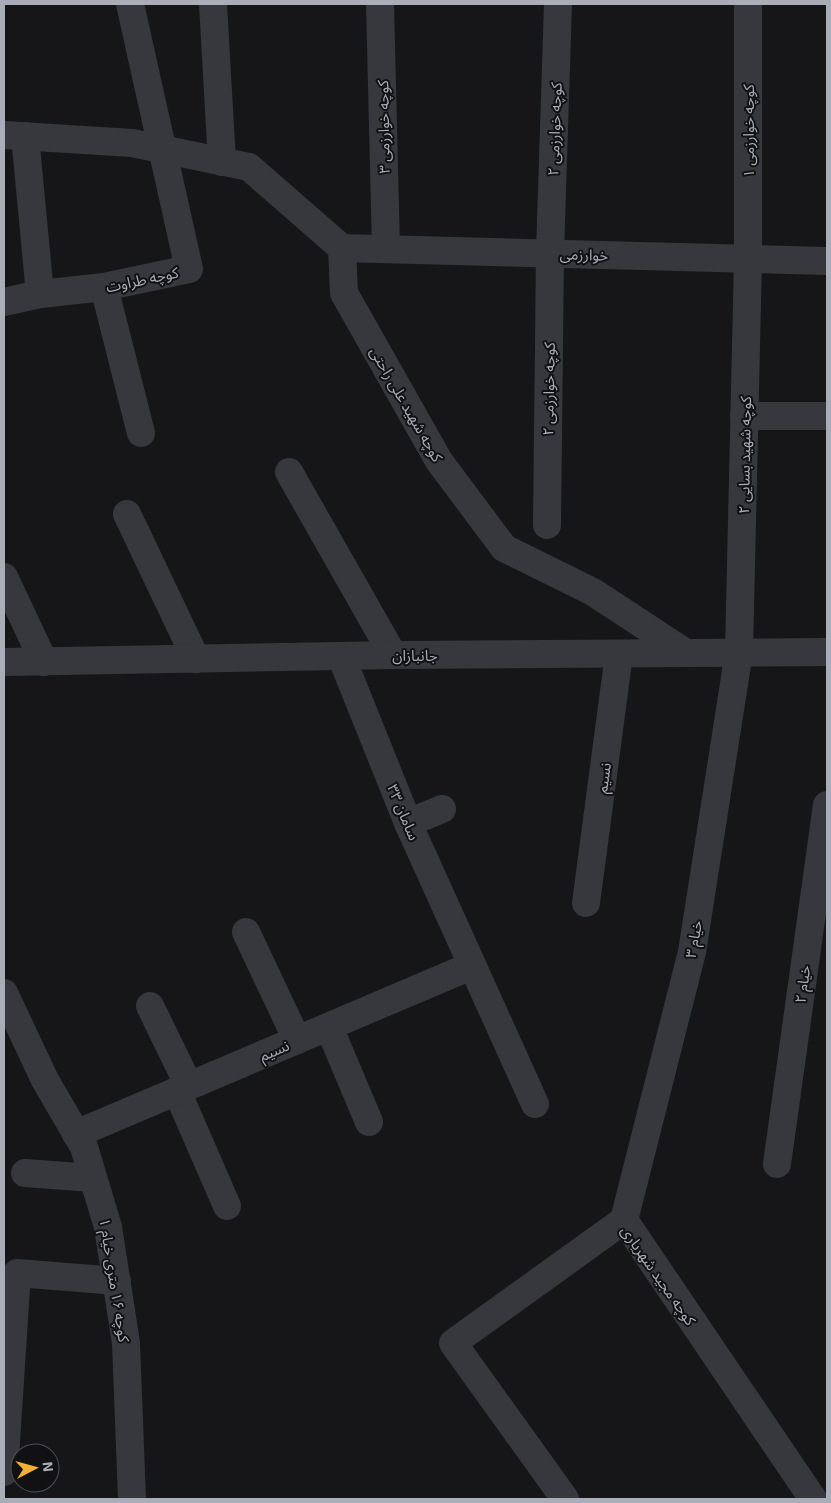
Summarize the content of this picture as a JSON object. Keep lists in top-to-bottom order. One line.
{"streets":{"street":["۳ کوچه خوارزمی","۲ کوچه خوارزمی","کوچه خوارزمی ۱","خوارزمی","کوچه طراوت","کوچه خوارزمی ۲","کوچه شهید علی راحتی","کوچه شهید بسایی ۲","جانبازان","نسیم","۳۳ سامان","۳ خیام","خیام ۲","کوچه مجید شهریاری","۱ کوچه ۱۶ متری خیام"]},"crossings":[["۳ کوچه خوارزمی","خوارزمی"],["۲ کوچه خوارزمی","خوارزمی"],["۲ کوچه خوارزمی","کوچه خوارزمی ۲"],["کوچه خوارزمی ۱","خوارزمی"],["کوچه خوارزمی ۱","کوچه شهید بسایی ۲"],["خوارزمی","کوچه خوارزمی ۲"],["خوارزمی","کوچه شهید علی راحتی"],["خوارزمی","کوچه شهید بسایی ۲"],["کوچه شهید علی راحتی","جانبازان"],["کوچه شهید بسایی ۲","جانبازان"],["کوچه شهید بسایی ۲","۳ خیام"],["جانبازان","نسیم"],["جانبازان","۳۳ سامان"],["جانبازان","۳ خیام"],["نسیم","۳۳ سامان"],["نسیم","۱ کوچه ۱۶ متری خیام"],["۳ خیام","کوچه مجید شهریاری"]],"north":"right"}
